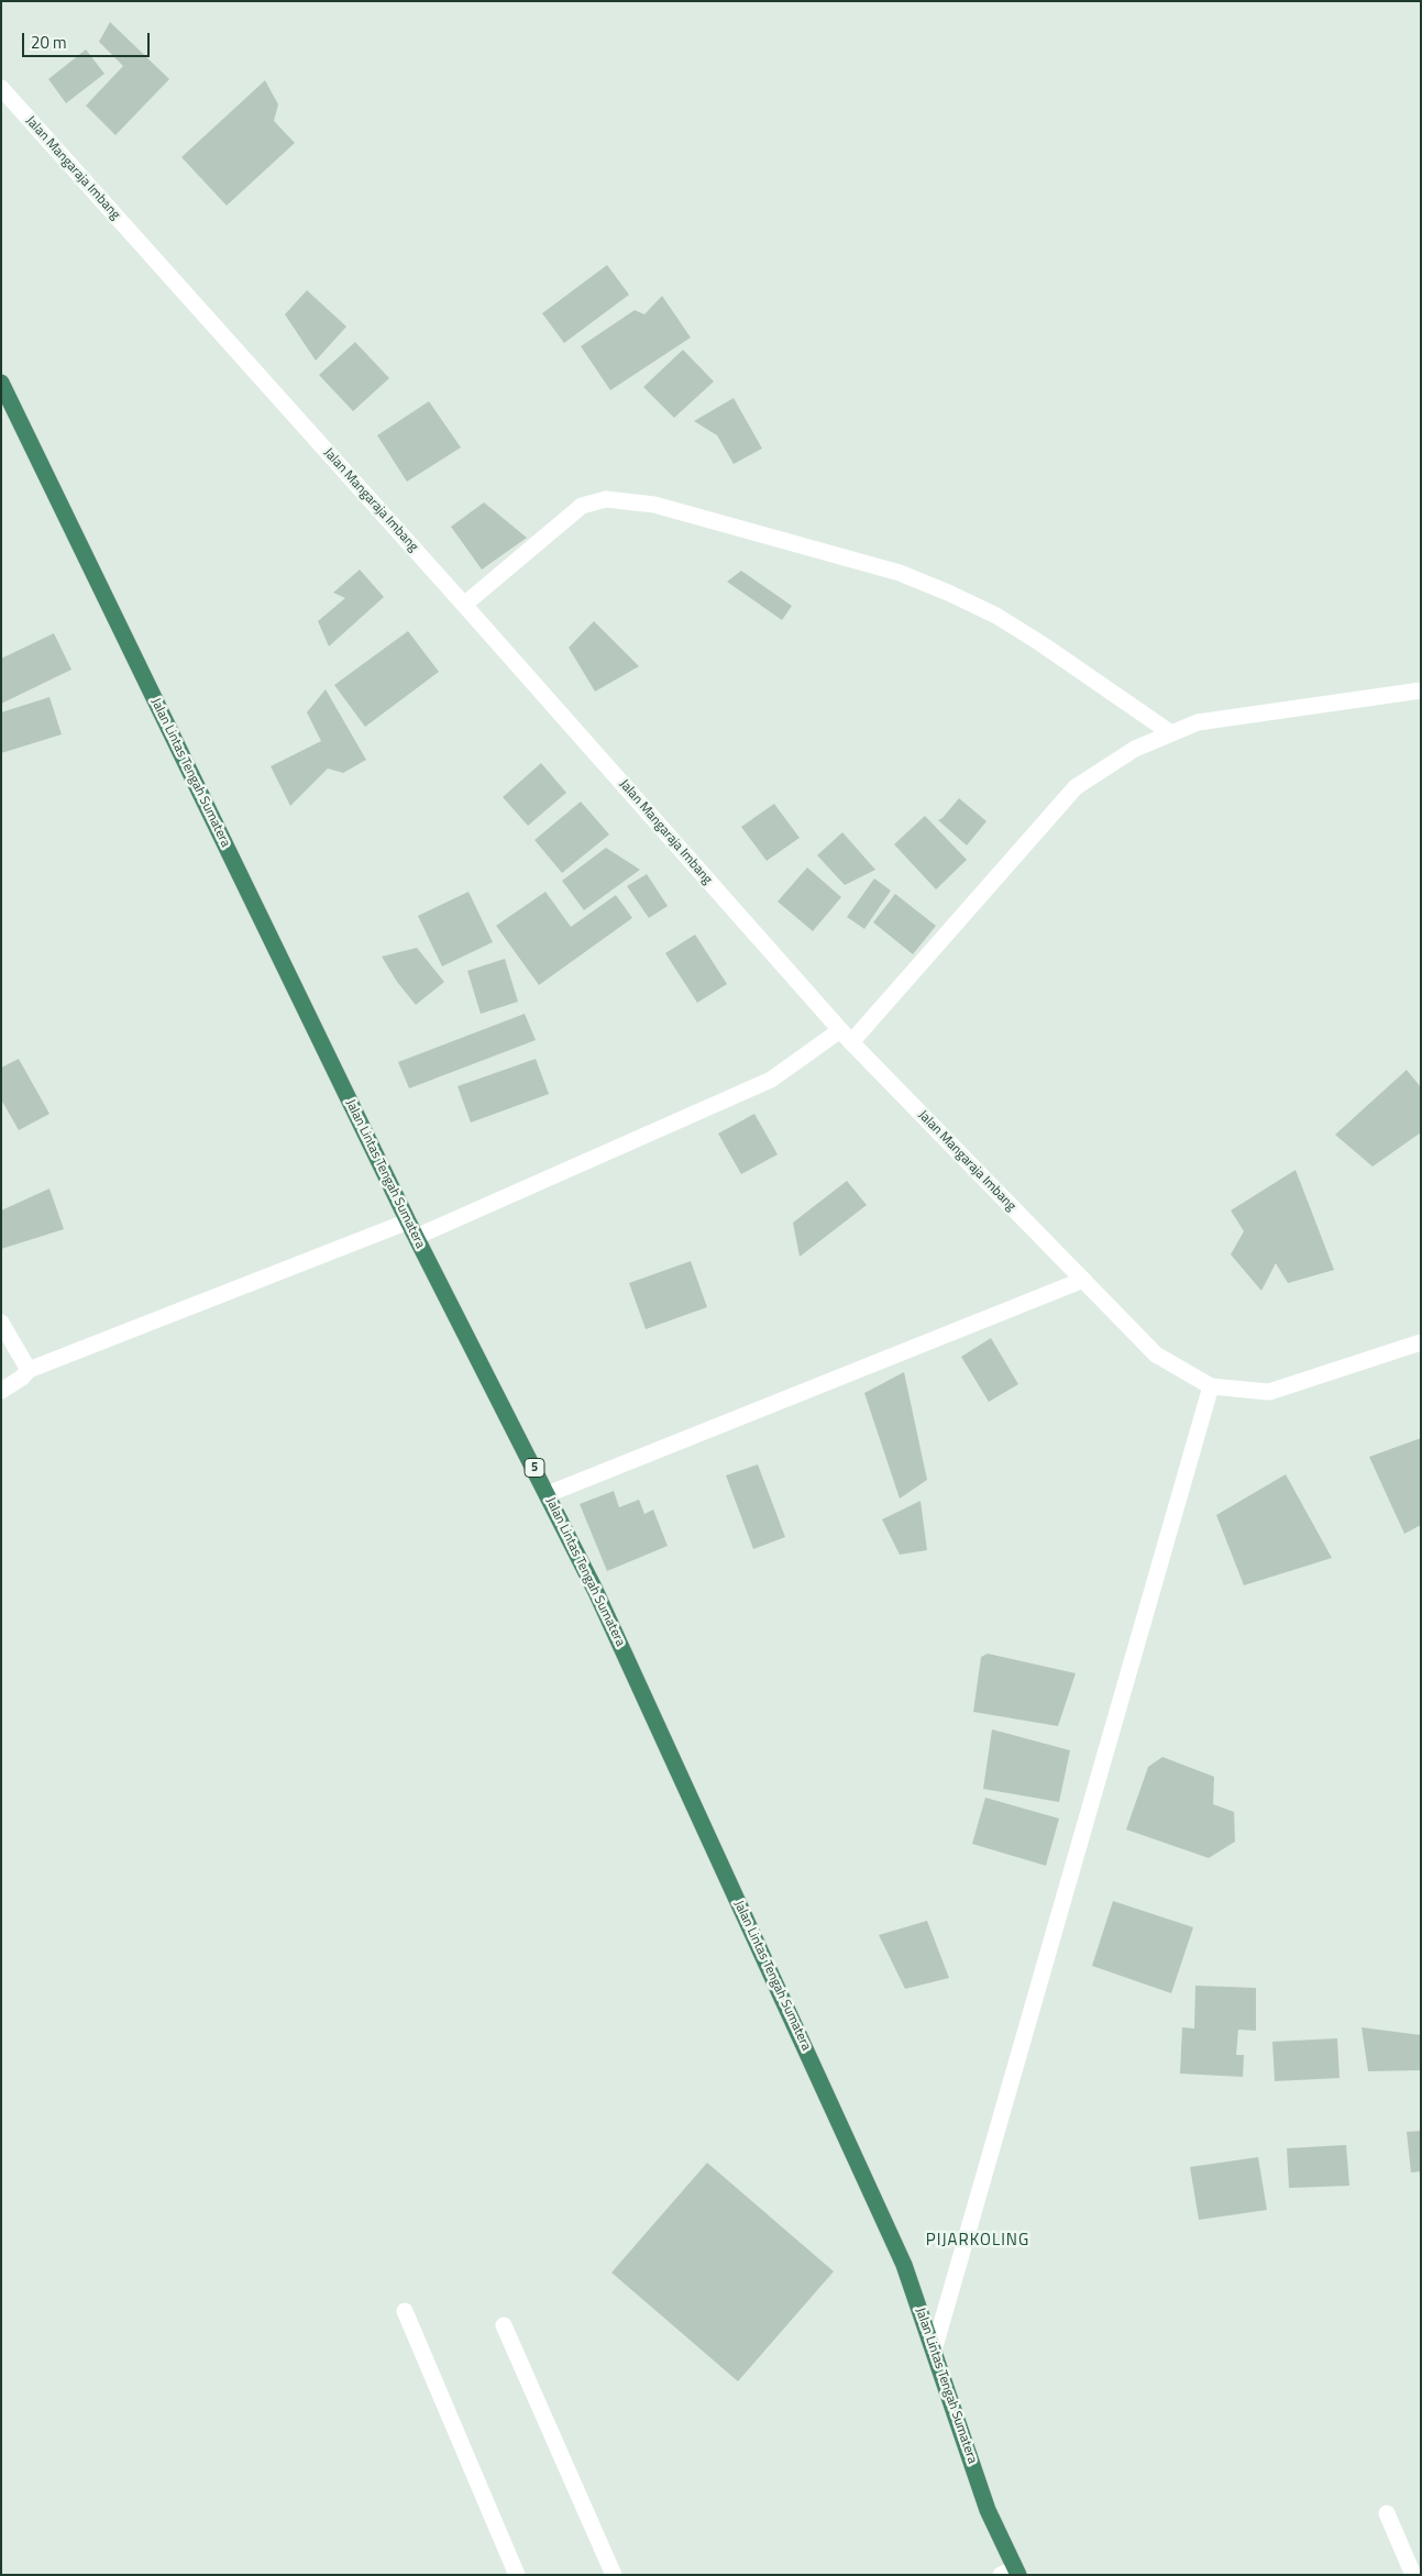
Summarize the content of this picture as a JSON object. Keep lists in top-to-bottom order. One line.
{"streets":{"highway":["Jalan Lintas Tengah Sumatera","5"],"street":["Jalan Mangaraja Imbang"]},"districts":["PIJARKOLING"],"scale_bar":"20 m"}
